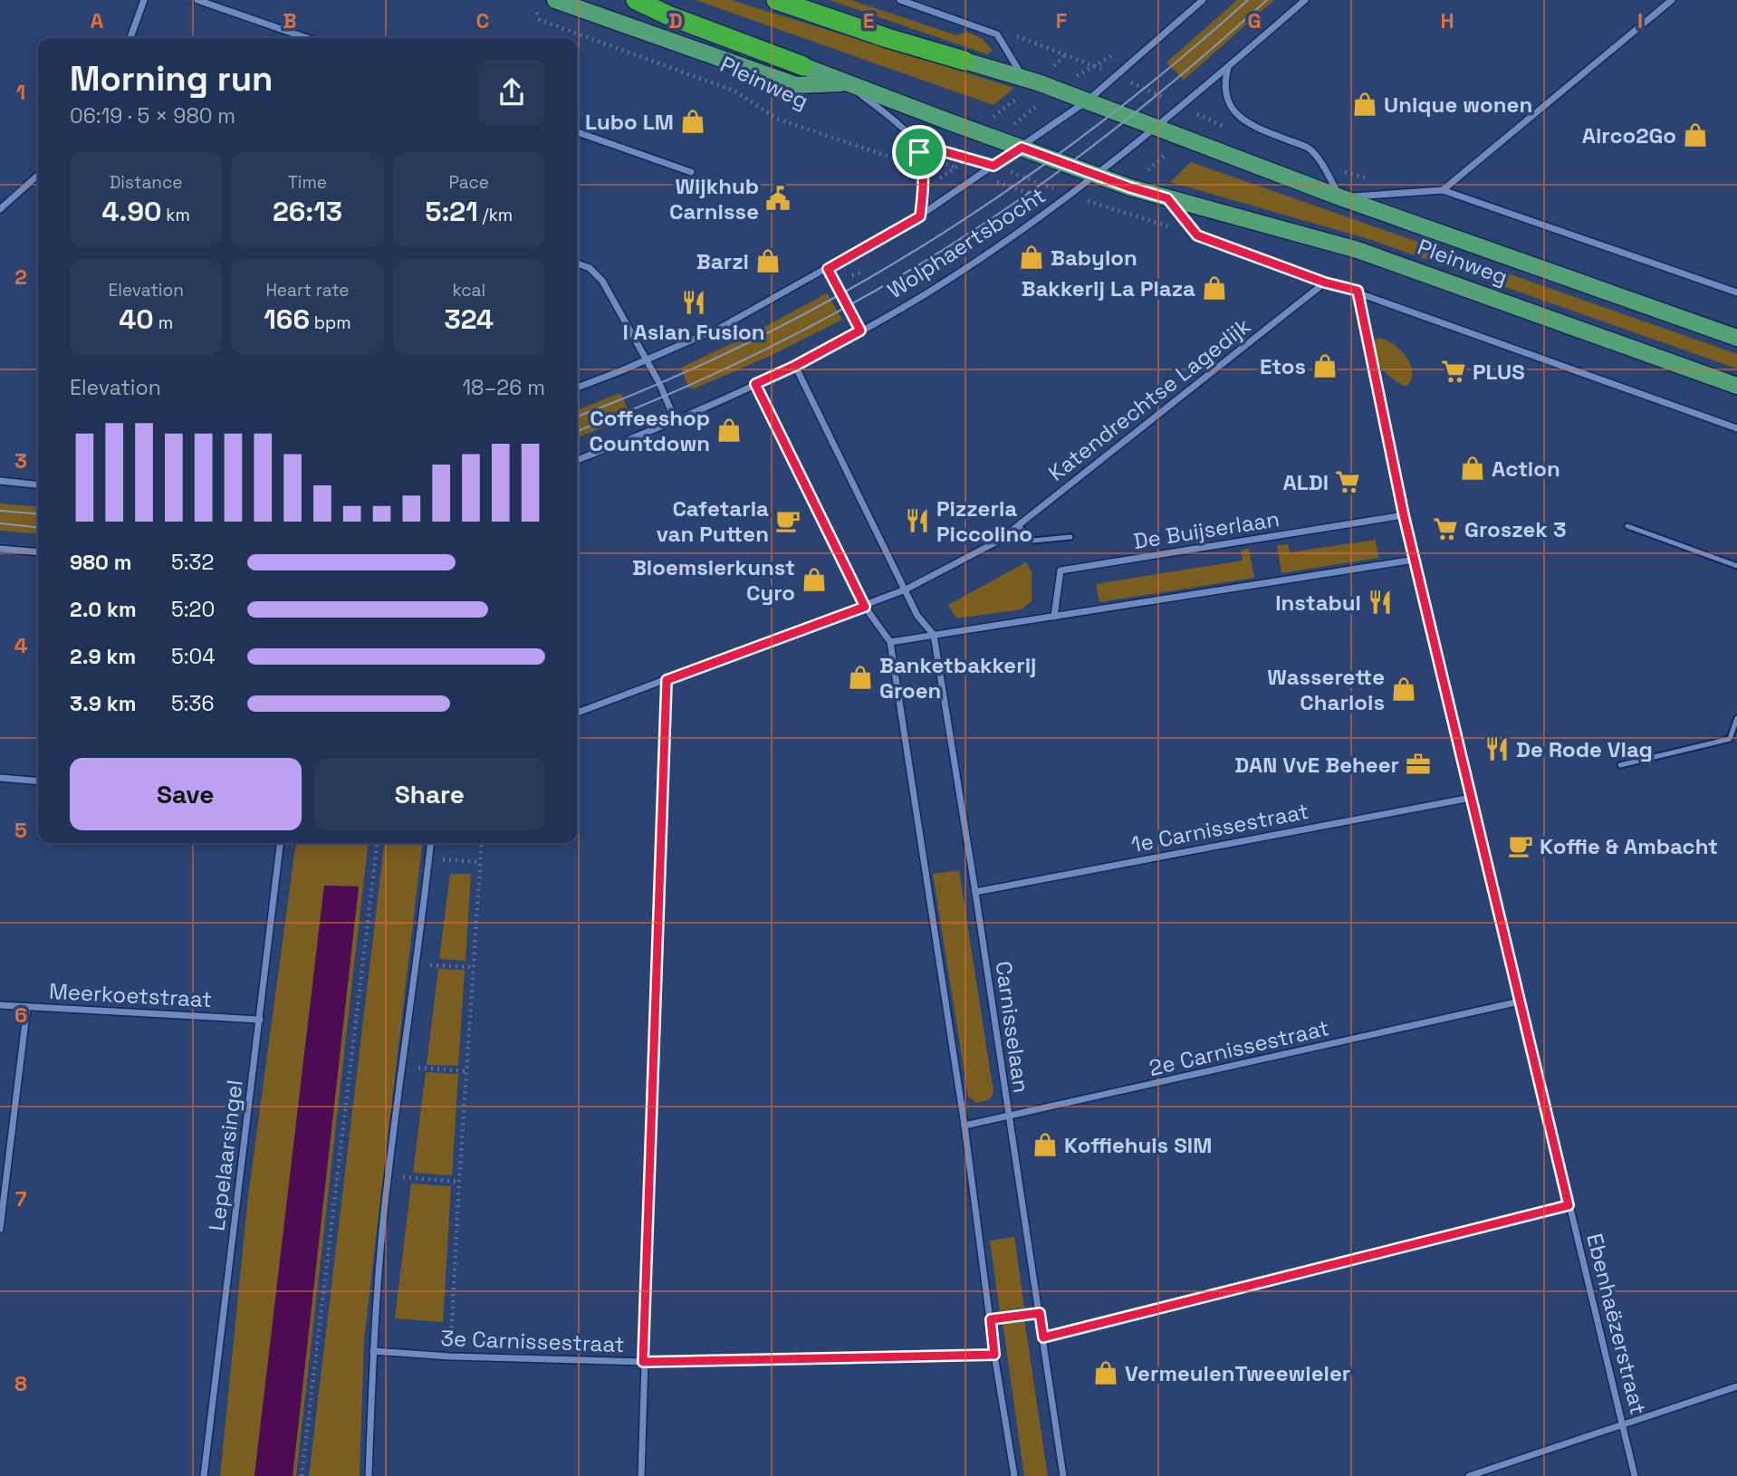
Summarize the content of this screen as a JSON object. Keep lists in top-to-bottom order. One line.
{"streets":{"highway":["Pleinweg"],"street":["Wolphaertsbocht","Katendrechtse Lagedijk","De Buijserlaan","1e Carnissestraat","Meerkoetstraat","Carnisselaan","2e Carnissestraat","Lepelaarsingel","Ebenhaëzerstraat","3e Carnissestraat"]},"crossings":[["Pleinweg","Wolphaertsbocht"],["Wolphaertsbocht","Carnisselaan"],["Katendrechtse Lagedijk","Carnisselaan"],["De Buijserlaan","Ebenhaëzerstraat"],["1e Carnissestraat","Carnisselaan"],["1e Carnissestraat","Ebenhaëzerstraat"],["Meerkoetstraat","Lepelaarsingel"],["Carnisselaan","2e Carnissestraat"],["2e Carnissestraat","Ebenhaëzerstraat"]],"places":{"shop":["Unique wonen","Lubo LM","Airco2Go","Babylon","Barzi","Bakkerij La Plaza","Etos","Coffeeshop Countdown","Action","Bloemsierkunst Cyro","Banketbakkerij Groen","Wasserette Charlois","Koffiehuis SIM","VermeulenTweewieler"],"public building":["Wijkhub Carnisse"],"restaurant":["I Asian Fusion","Pizzeria Piccolino","Instabul","De Rode Vlag"],"supermarket":["PLUS","ALDI","Groszek 3"],"cafe":["Cafetaria van Putten","Koffie & Ambacht"],"office":["DAN VvE Beheer"]},"page":{"heading":["Morning run","06:19 · 5 × 980 m"],"stats":[["Distance","4.90 km"],["Time","26:13"],["Pace","5:21 /km"],["Elevation","40 m"],["Heart rate","166 bpm"],["kcal","324"]],"chart":["Elevation","18–26 m"],"list":[{"name":"980 m","note":"5:32"},{"name":"2.0 km","note":"5:20"},{"name":"2.9 km","note":"5:04"},{"name":"3.9 km","note":"5:36"}],"buttons":["Save","Share"]},"grid":{"columns":["A","B","C","D","E","F","G","H","I"],"rows":["1","2","3","4","5","6","7","8"]}}
